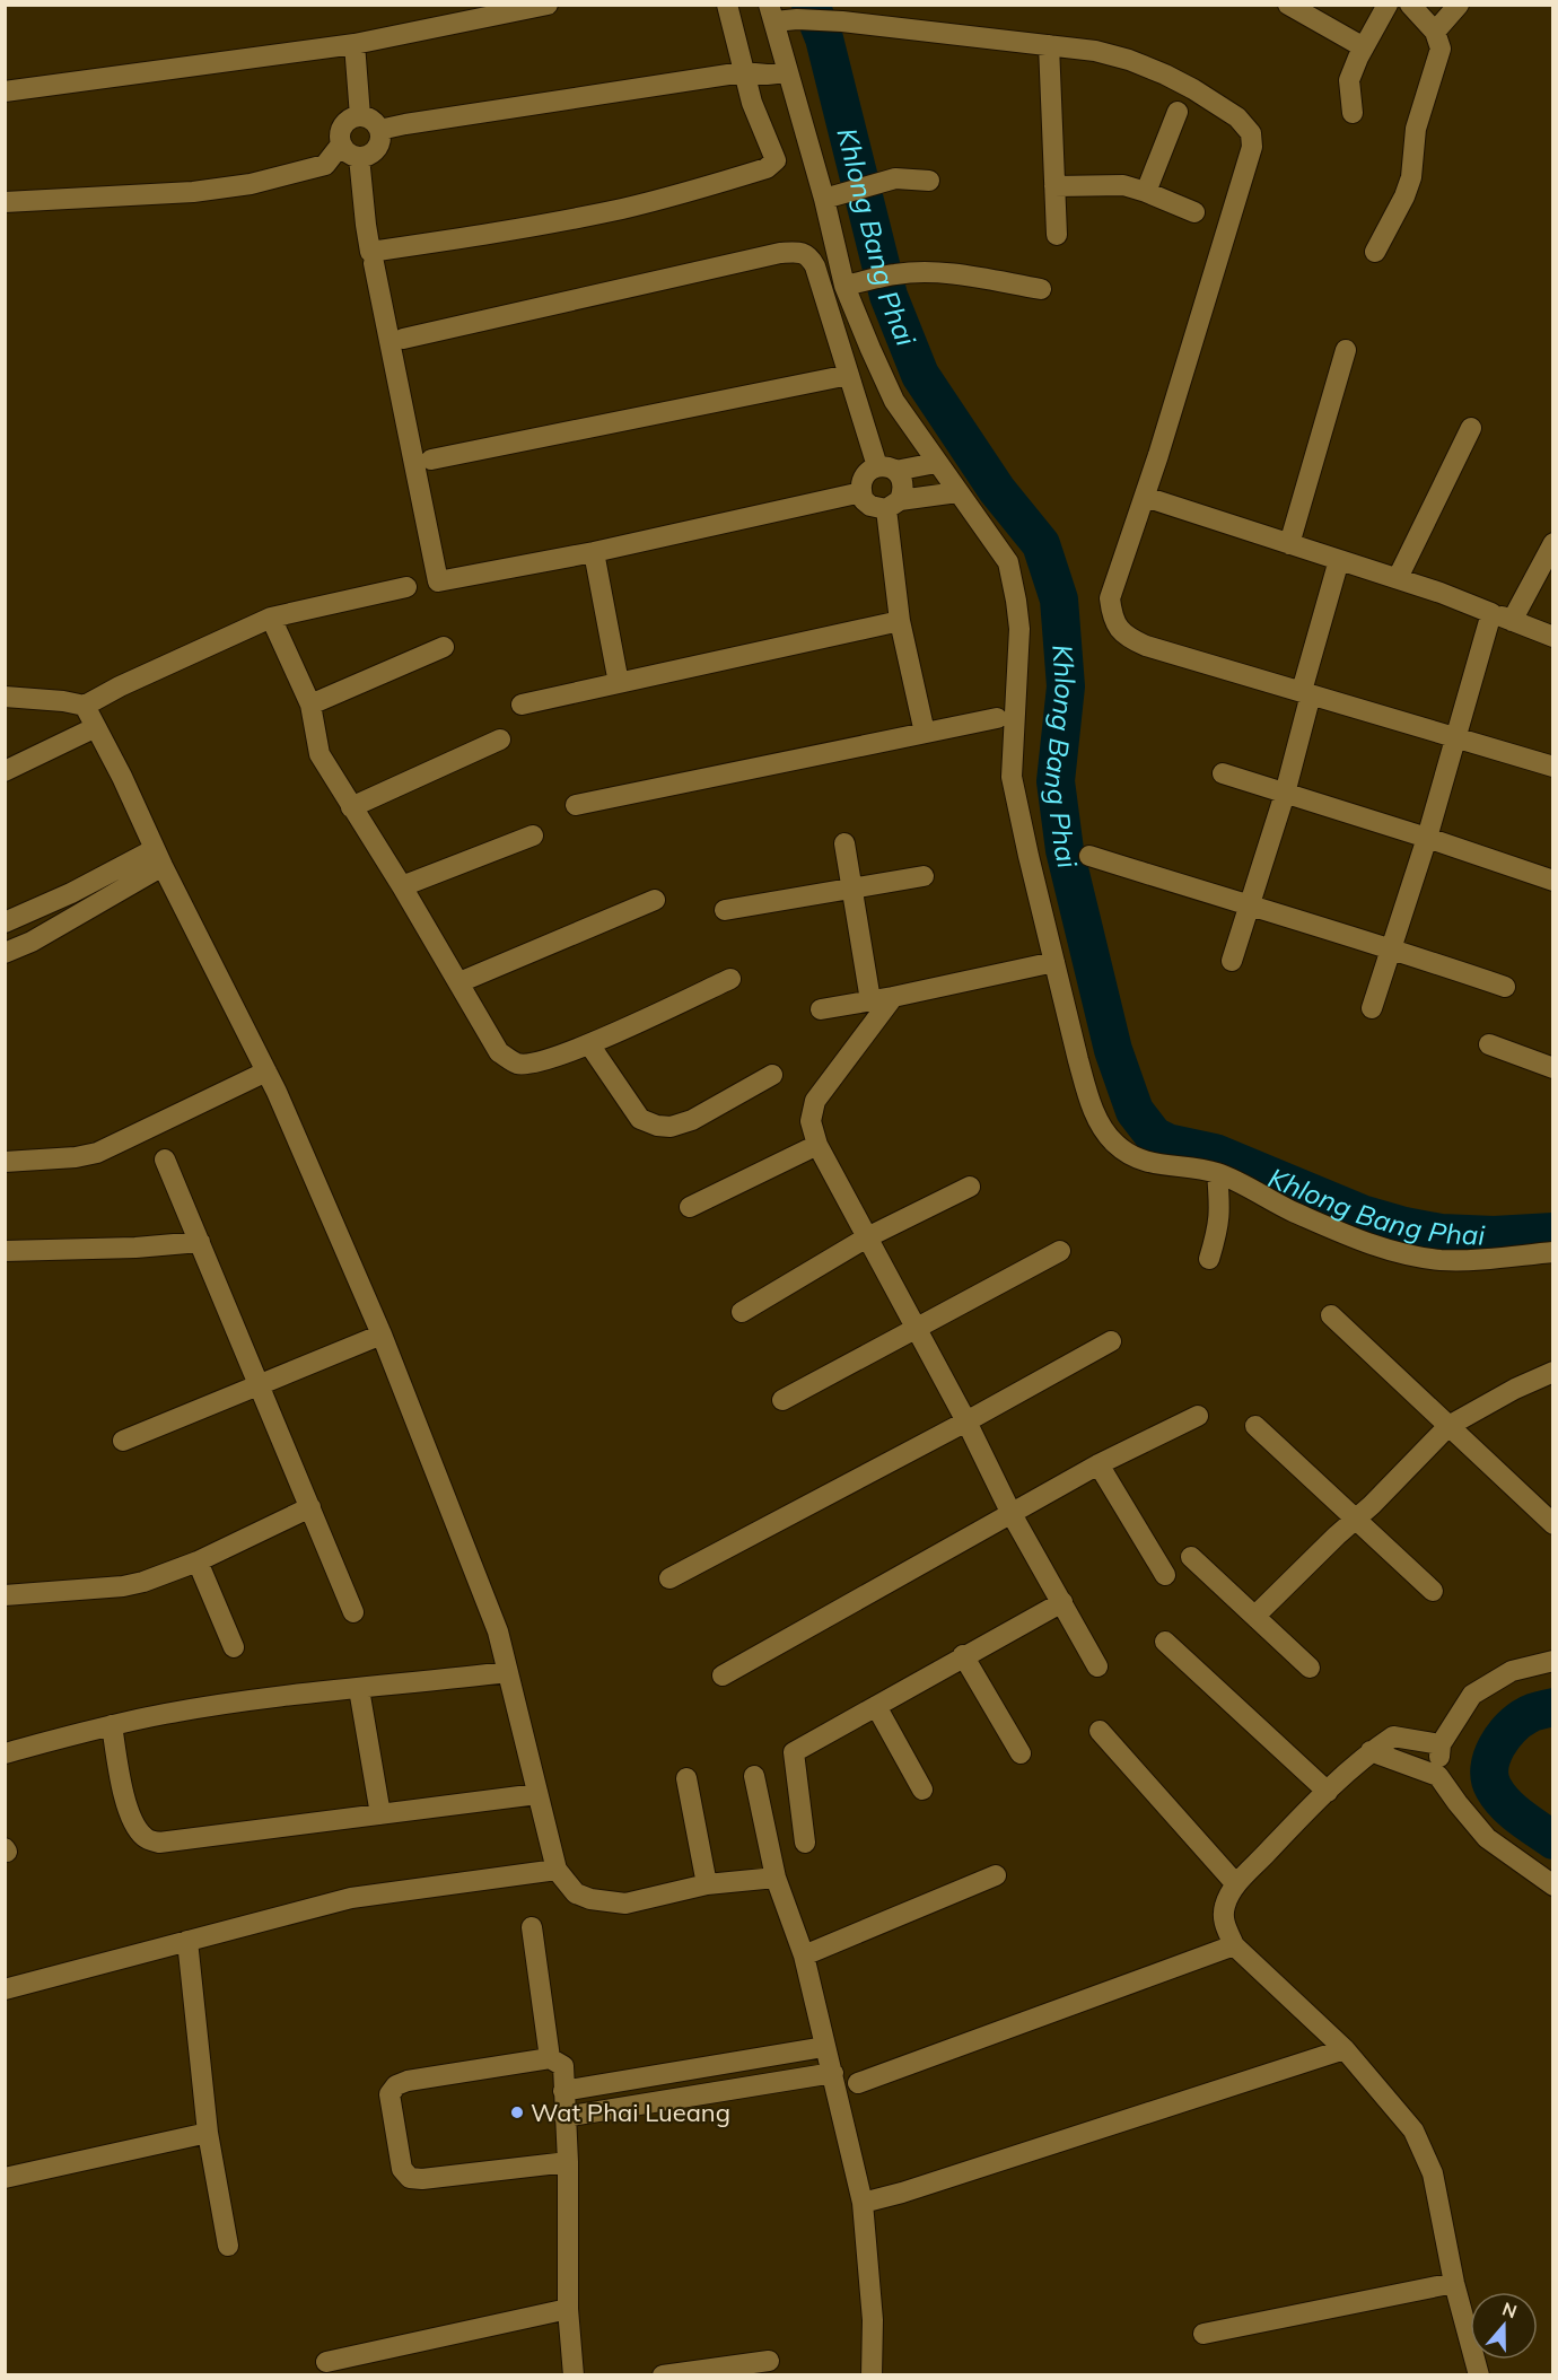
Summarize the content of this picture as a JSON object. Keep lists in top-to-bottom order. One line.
{"water":["Khlong Bang Phai"],"places":["Wat Phai Lueang"],"north":"top"}
